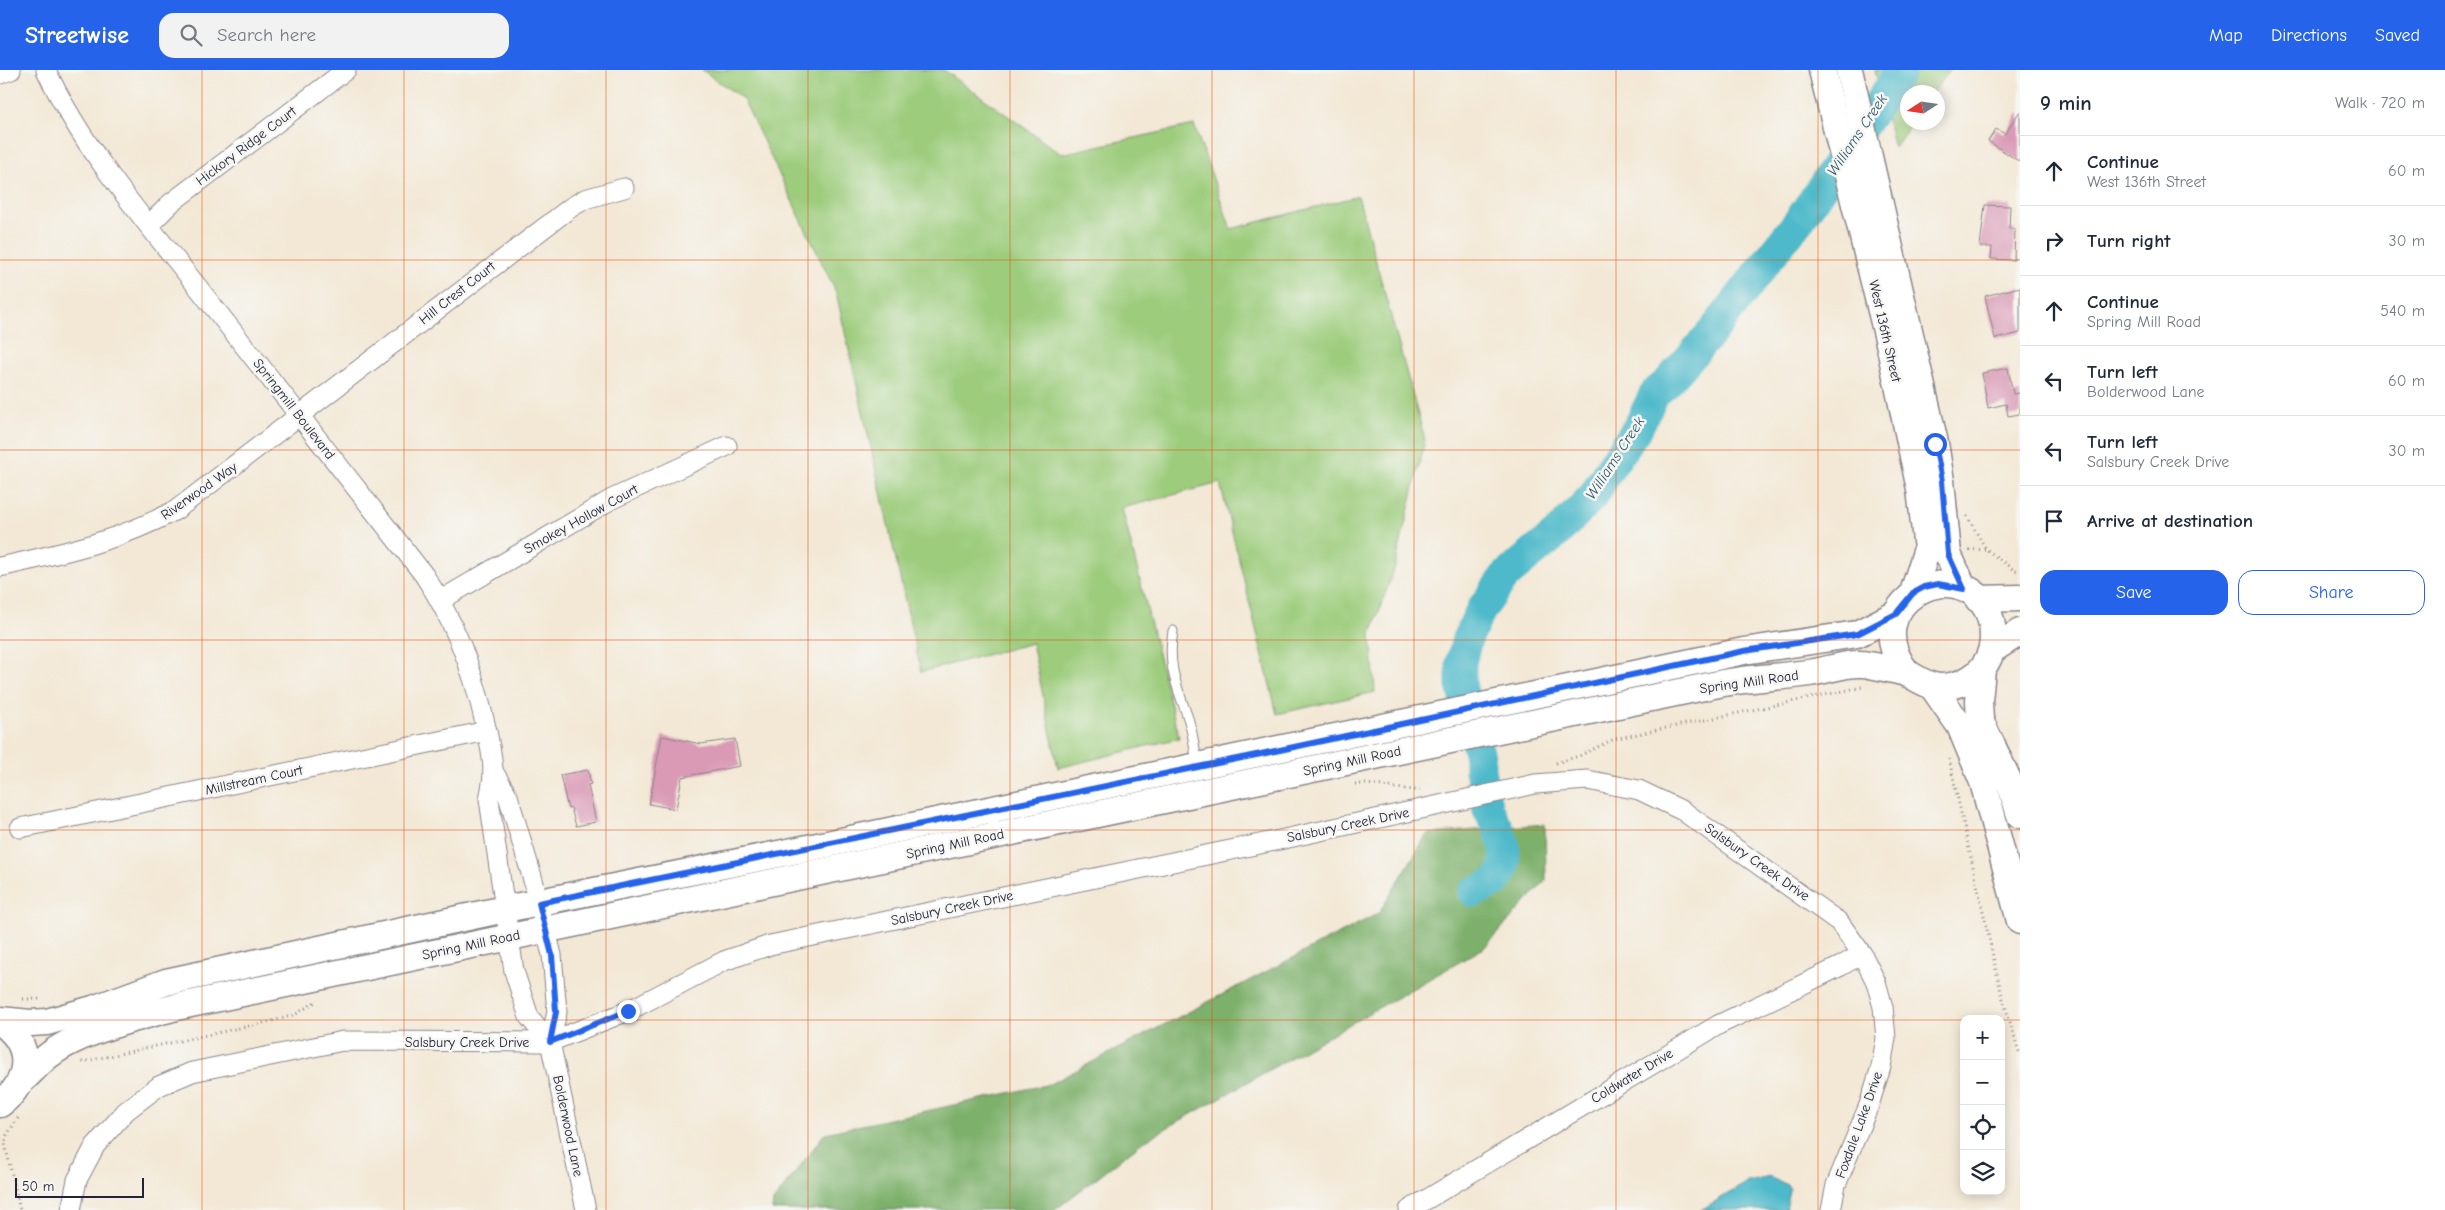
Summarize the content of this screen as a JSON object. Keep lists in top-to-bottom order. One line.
{"streets":{"street":["Hickory Ridge Court","Hill Crest Court","West 136th Street","Springmill Boulevard","Riverwood Way","Smokey Hollow Court","Spring Mill Road","Millstream Court","Salsbury Creek Drive","Coldwater Drive","Foxdale Lake Drive","Bolderwood Lane"]},"crossings":[["Hickory Ridge Court","Springmill Boulevard"],["Hill Crest Court","Springmill Boulevard"],["Hill Crest Court","Riverwood Way"],["West 136th Street","Spring Mill Road"],["Springmill Boulevard","Riverwood Way"],["Springmill Boulevard","Smokey Hollow Court"],["Springmill Boulevard","Spring Mill Road"],["Springmill Boulevard","Millstream Court"],["Springmill Boulevard","Bolderwood Lane"],["Spring Mill Road","Bolderwood Lane"],["Salsbury Creek Drive","Coldwater Drive"],["Salsbury Creek Drive","Foxdale Lake Drive"],["Salsbury Creek Drive","Bolderwood Lane"],["Coldwater Drive","Foxdale Lake Drive"]],"water":["Williams Creek"],"scale_bar":"50 m","north":"left","page":{"header":"Streetwise","search":"Search here","nav":["Map","Directions","Saved"],"heading":["9 min","Walk · 720 m"],"list":[["Continue","West 136th Street","60 m"],["Turn right","30 m"],["Continue","Spring Mill Road","540 m"],["Turn left","Bolderwood Lane","60 m"],["Turn left","Salsbury Creek Drive","30 m"],"Arrive at destination"],"buttons":["Save","Share"],"map_buttons":["+","−"],"scale":"50 m"}}
